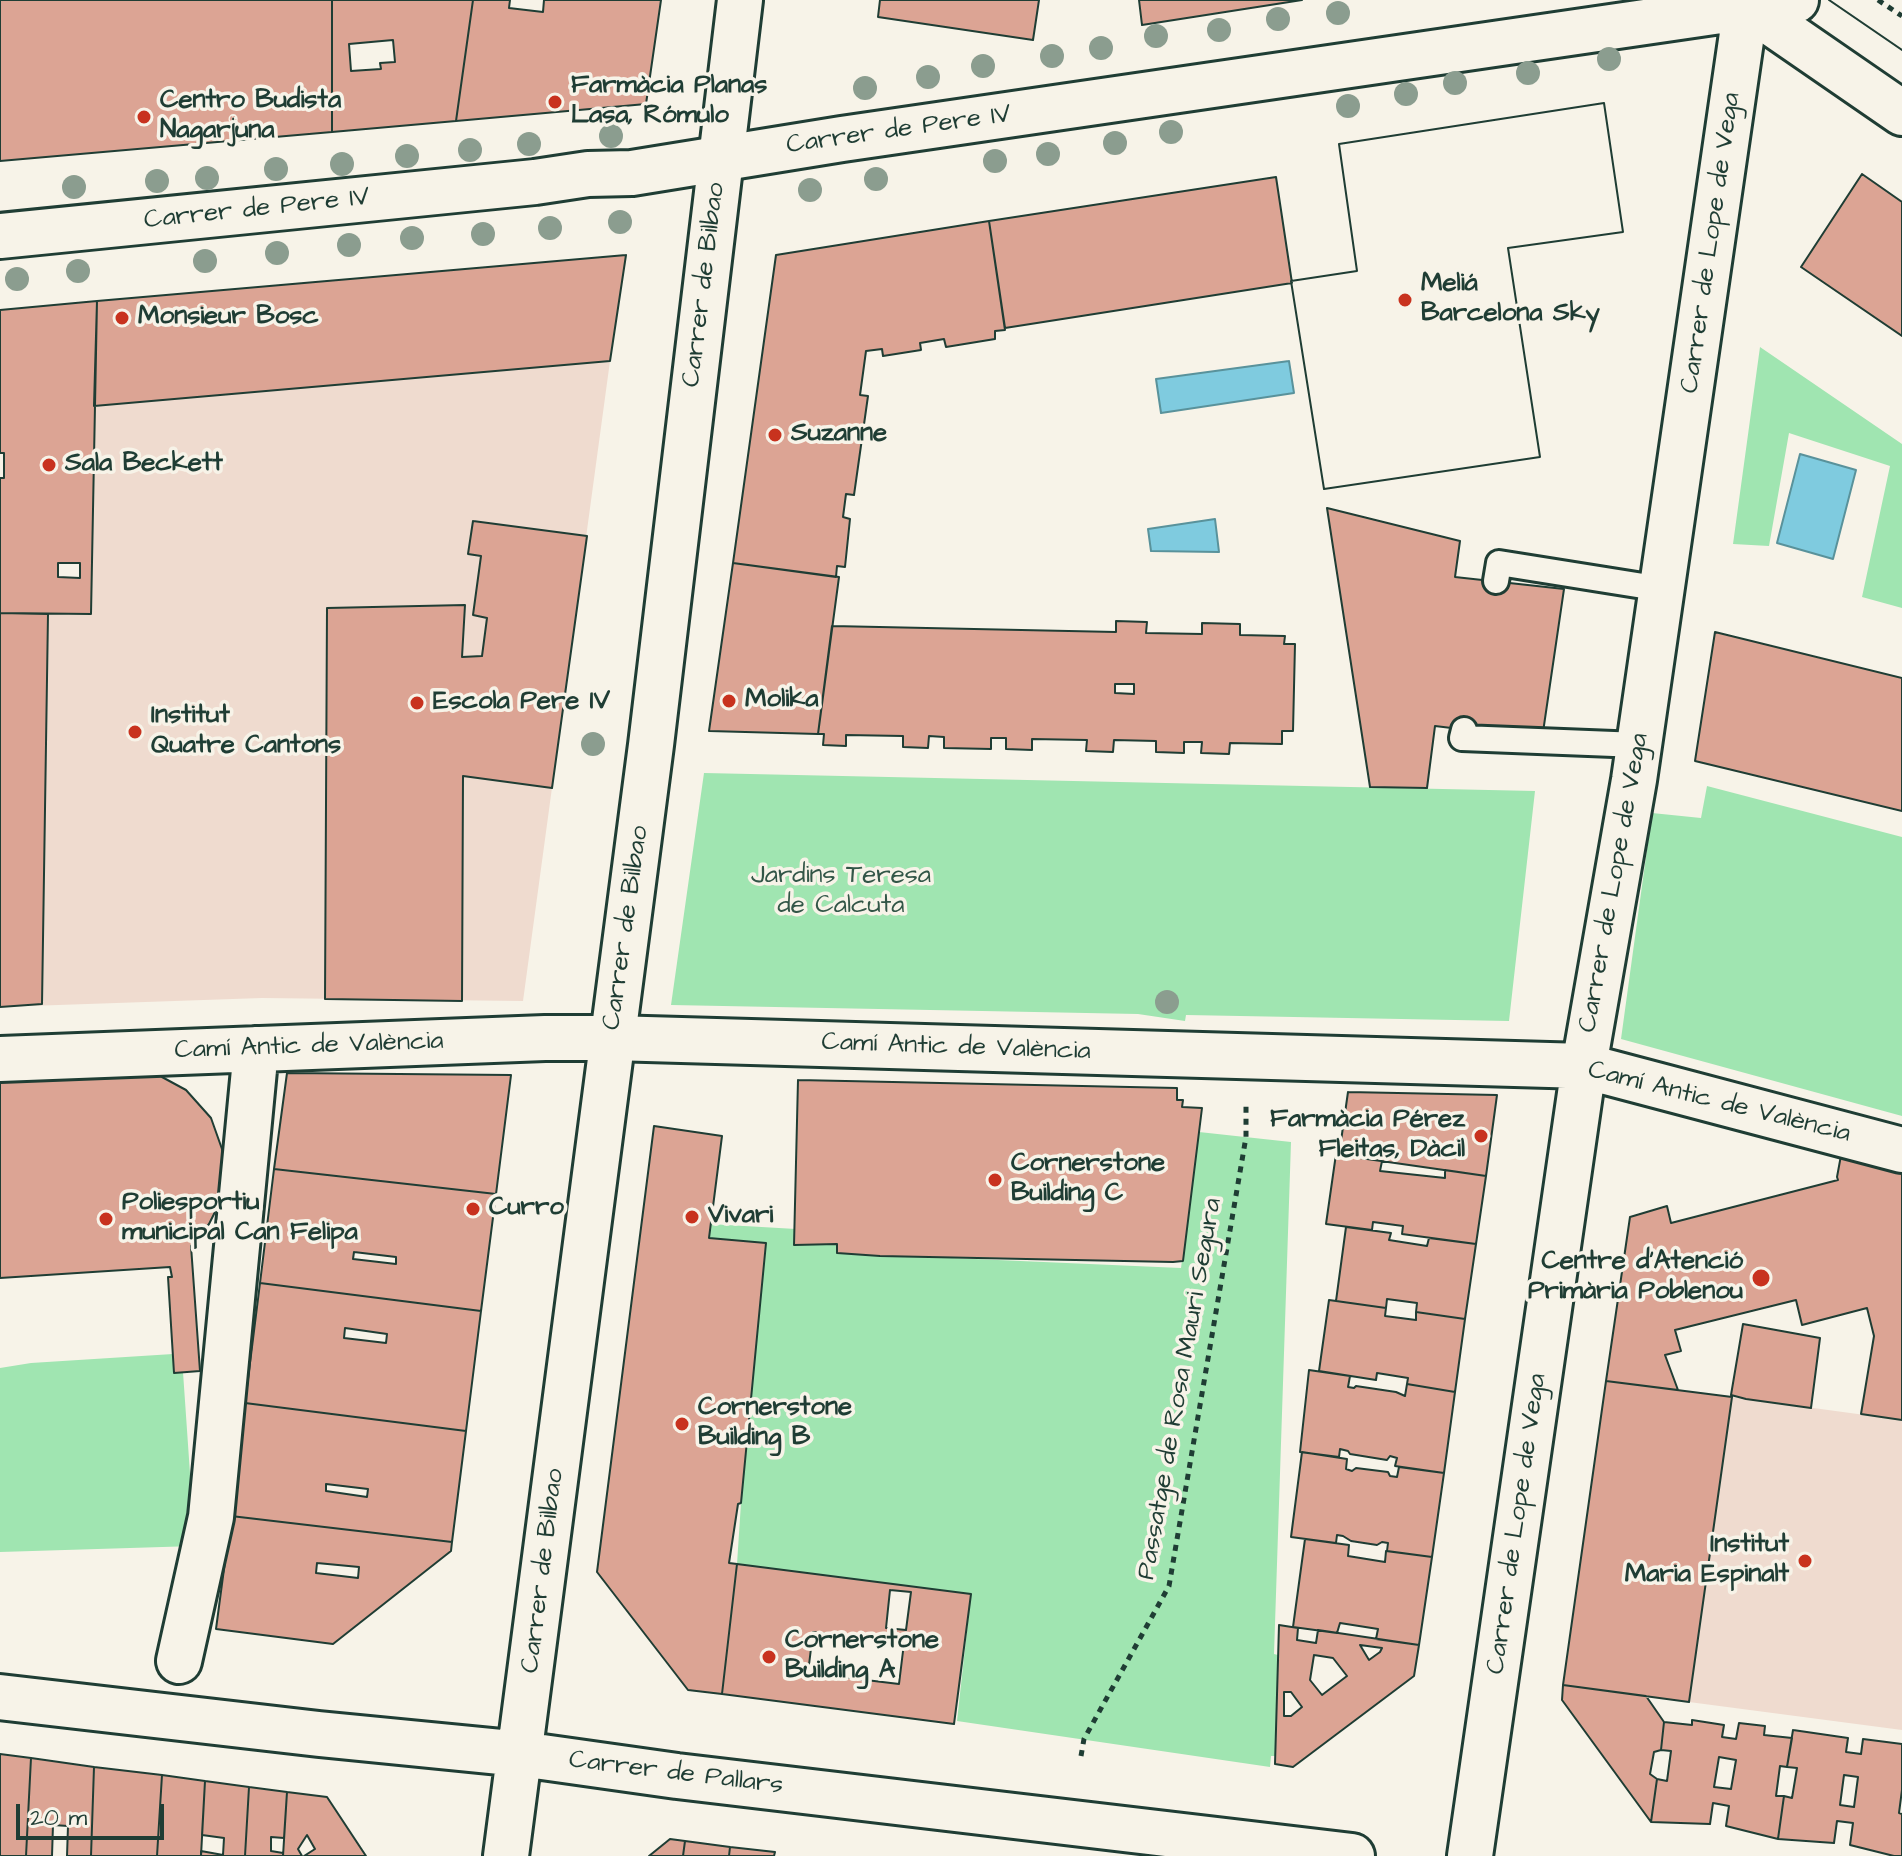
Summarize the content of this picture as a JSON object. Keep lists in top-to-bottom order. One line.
{"streets":{"street":["Carrer de Pere IV","Carrer de Lope de Vega","Carrer de Bilbao","Camí Antic de València","Carrer de Pallars"],"path":["Passatge de Rosa Mauri Segura"]},"crossings":[["Carrer de Pere IV","Carrer de Lope de Vega"],["Carrer de Pere IV","Carrer de Bilbao"],["Carrer de Lope de Vega","Camí Antic de València"],["Carrer de Bilbao","Camí Antic de València"],["Carrer de Bilbao","Carrer de Pallars"],["Camí Antic de València","Passatge de Rosa Mauri Segura"]],"parks":["Jardins Teresa de Calcuta"],"places":["Farmàcia Planas Lasa, Rómulo","Centro Budista Nagarjuna","Meliá Barcelona Sky","Monsieur Bosc","Suzanne","Sala Beckett","Molika","Escola Pere IV","Institut Quatre Cantons","Farmàcia Pérez Fleitas, Dàcil","Cornerstone Building C","Curro","Vivari","Poliesportiu municipal Can Felipa","Centre d'Atenció Primària Poblenou","Cornerstone Building B","Institut Maria Espinalt","Cornerstone Building A"],"scale_bar":"20 m"}
